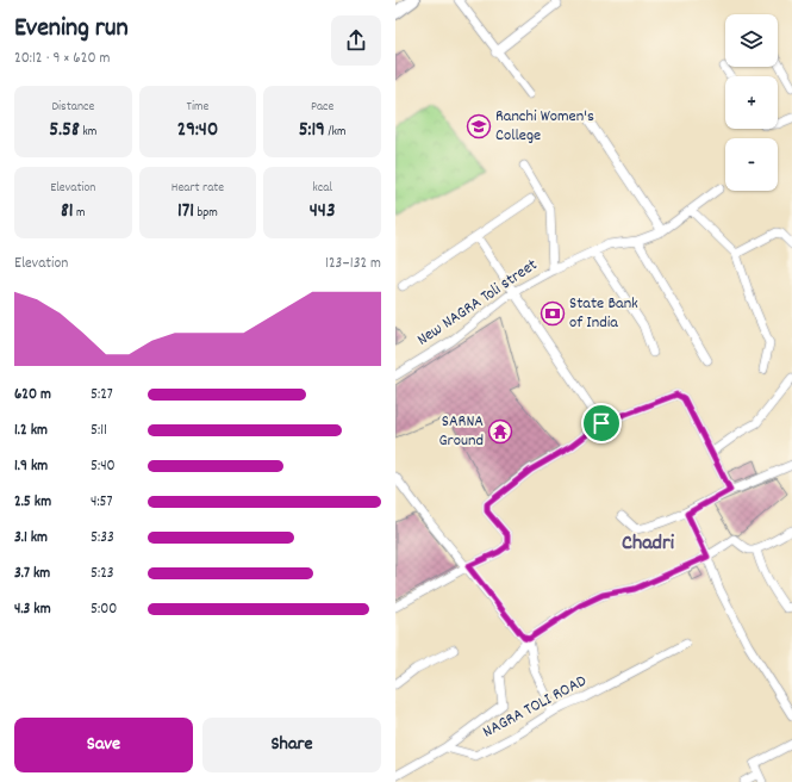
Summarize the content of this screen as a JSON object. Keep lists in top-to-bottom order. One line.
{"streets":{"street":["New NAGRA Toli street","NAGRA TOLI ROAD"]},"districts":["Chadri"],"places":{"school or university":["Ranchi Women's College"],"bank":["State Bank of India"],"temple":["SARNA Ground"]},"page":{"heading":["Evening run","20:12 · 9 × 620 m"],"map_buttons":["+","−"],"stats":[["Distance","5.58 km"],["Time","29:40"],["Pace","5:19 /km"],["Elevation","81 m"],["Heart rate","171 bpm"],["kcal","443"]],"chart":["Elevation","123–132 m"],"list":[{"name":"620 m","note":"5:27"},{"name":"1.2 km","note":"5:11"},{"name":"1.9 km","note":"5:40"},{"name":"2.5 km","note":"4:57"},{"name":"3.1 km","note":"5:33"},{"name":"3.7 km","note":"5:23"},{"name":"4.3 km","note":"5:00"}],"buttons":["Save","Share"]}}
